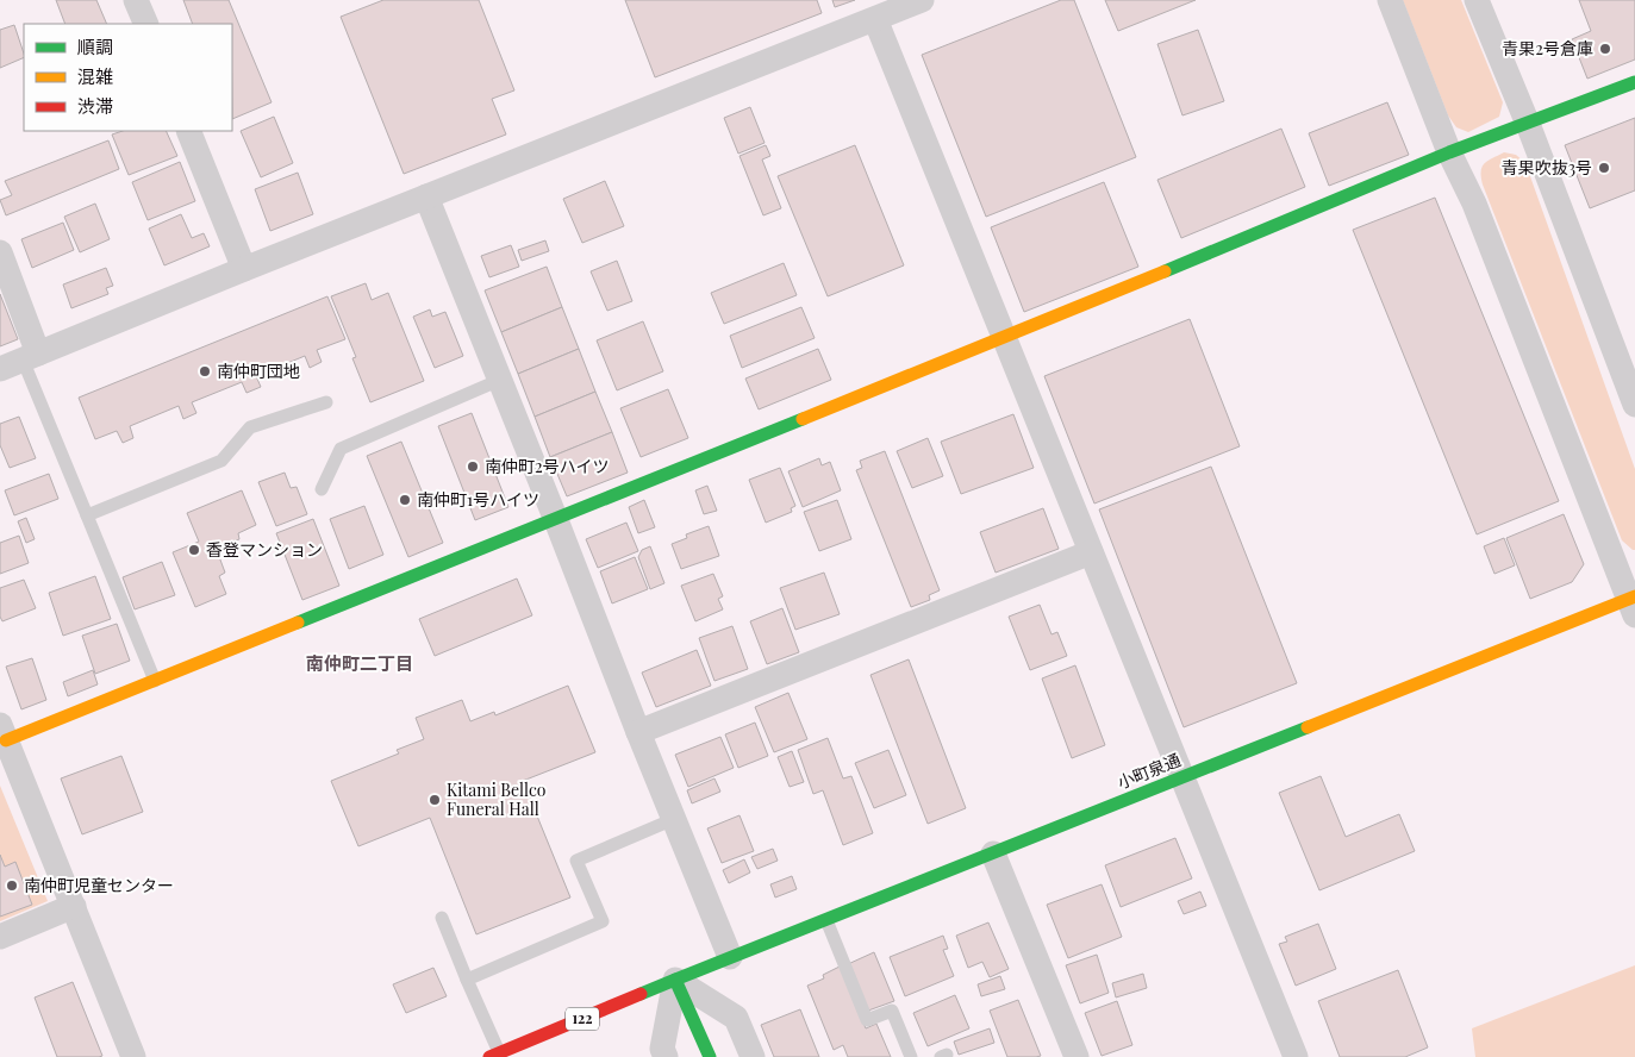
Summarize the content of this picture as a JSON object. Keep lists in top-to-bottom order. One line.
{"streets":{"street":["小町泉通","122"]},"crossings":[["小町泉通","122"]],"districts":["南仲町二丁目"],"places":["青果2号倉庫","青果吹抜3号","南仲町団地","南仲町2号ハイツ","南仲町1号ハイツ","香登マンション","Kitami Bellco Funeral Hall","南仲町児童センター"],"legend":["順調","混雑","渋滞"]}
